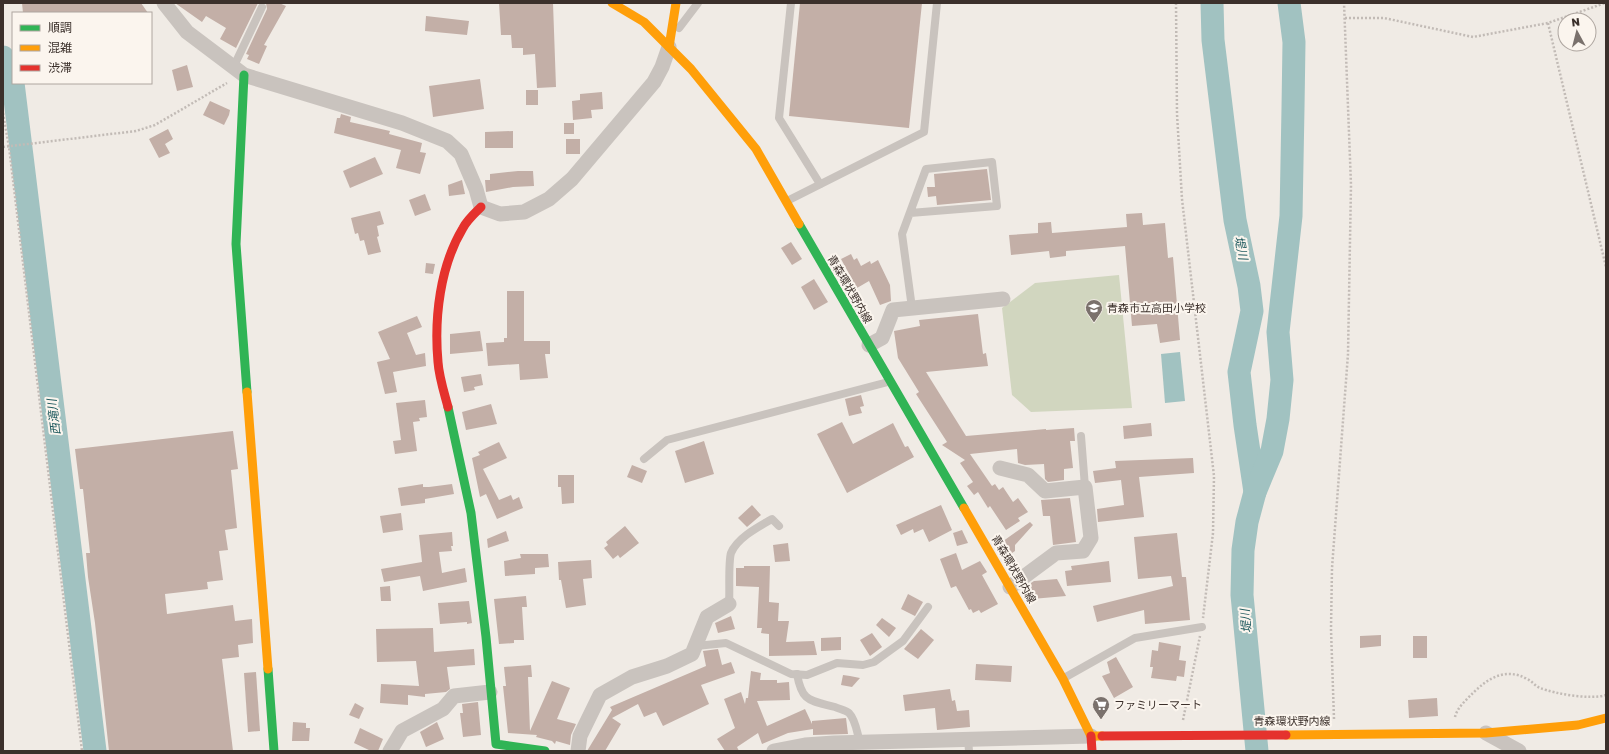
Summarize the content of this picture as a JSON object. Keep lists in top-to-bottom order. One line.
{"streets":{"main road":["青森環状野内線"]},"water":["堤川","西滝川"],"places":{"school or university":["青森市立高田小学校"],"supermarket":["ファミリーマート"]},"legend":["順調","混雑","渋滞"],"north":"top"}
